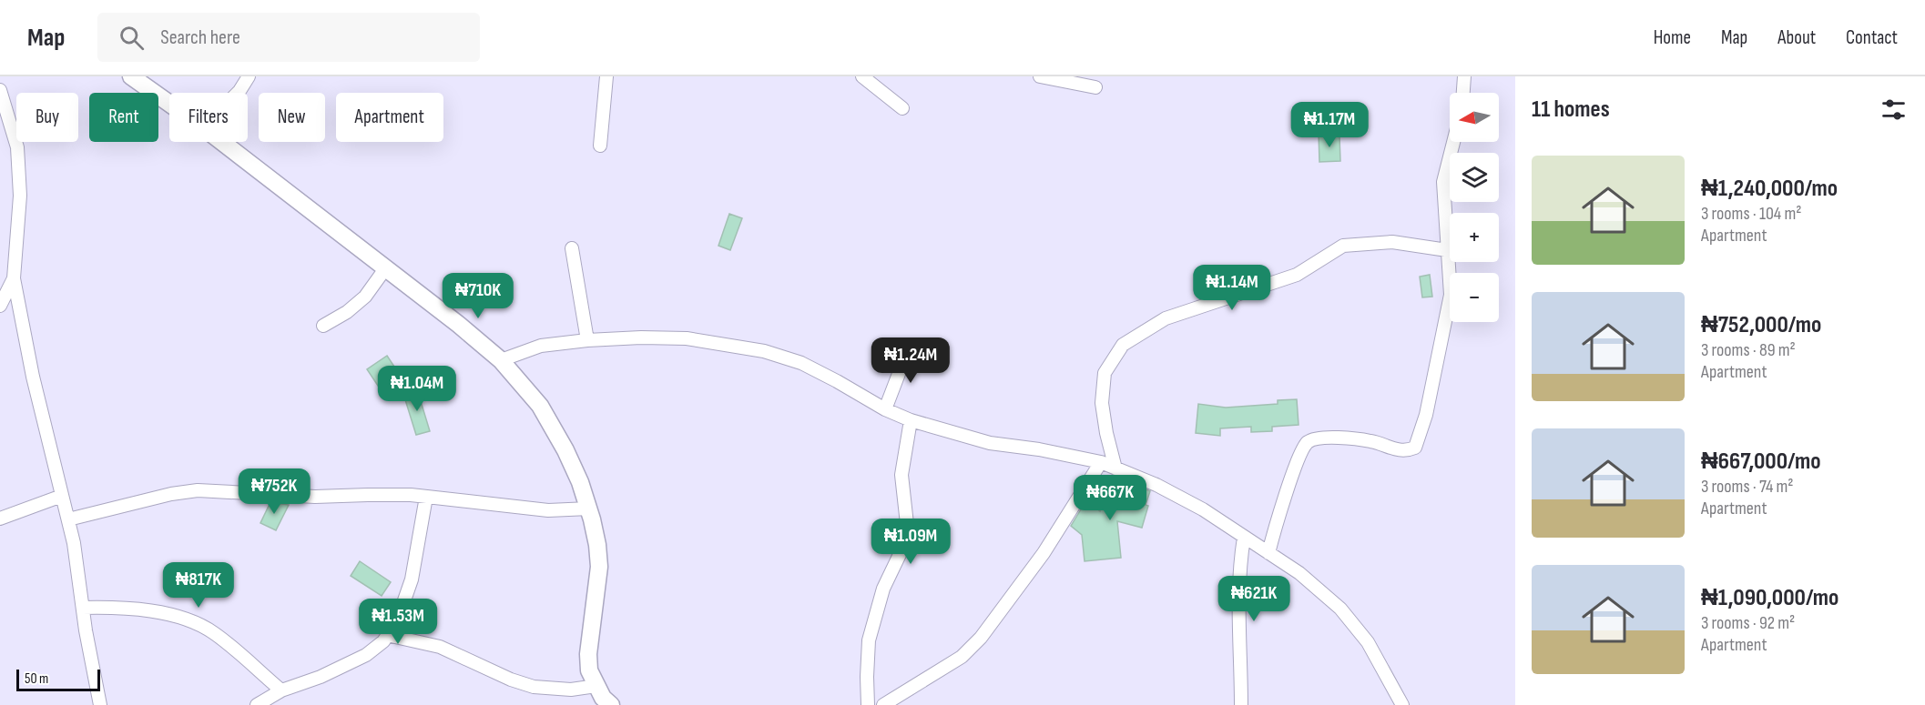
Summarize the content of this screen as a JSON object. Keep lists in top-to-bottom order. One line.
{"scale_bar":"50 m","north":"left","page":{"header":"Map","search":"Search here","nav":["Home","Map","About","Contact"],"heading":"11 homes","map_buttons":["+","−"],"chip":["Buy","Rent","Filters","New","Apartment"],"price":["₦1.17M","₦1.14M","₦710K","₦1.24M","₦1.04M","₦752K","₦667K","₦1.09M","₦817K","₦621K","₦1.53M"],"list":[{"name":"₦1,240,000/mo","note":"3 rooms · 104 m² · Apartment"},{"name":"₦752,000/mo","note":"3 rooms · 89 m² · Apartment"},{"name":"₦667,000/mo","note":"3 rooms · 74 m² · Apartment"},{"name":"₦1,090,000/mo","note":"3 rooms · 92 m² · Apartment"}],"scale":"50 m"}}
